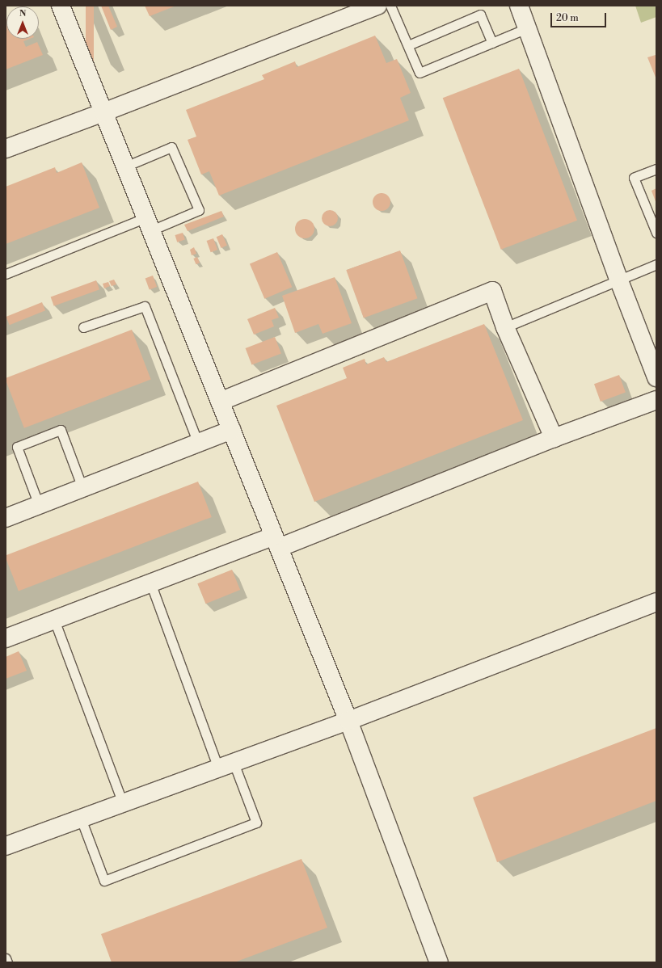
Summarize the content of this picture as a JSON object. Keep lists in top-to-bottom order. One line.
{"scale_bar":"20 m","north":"top"}
